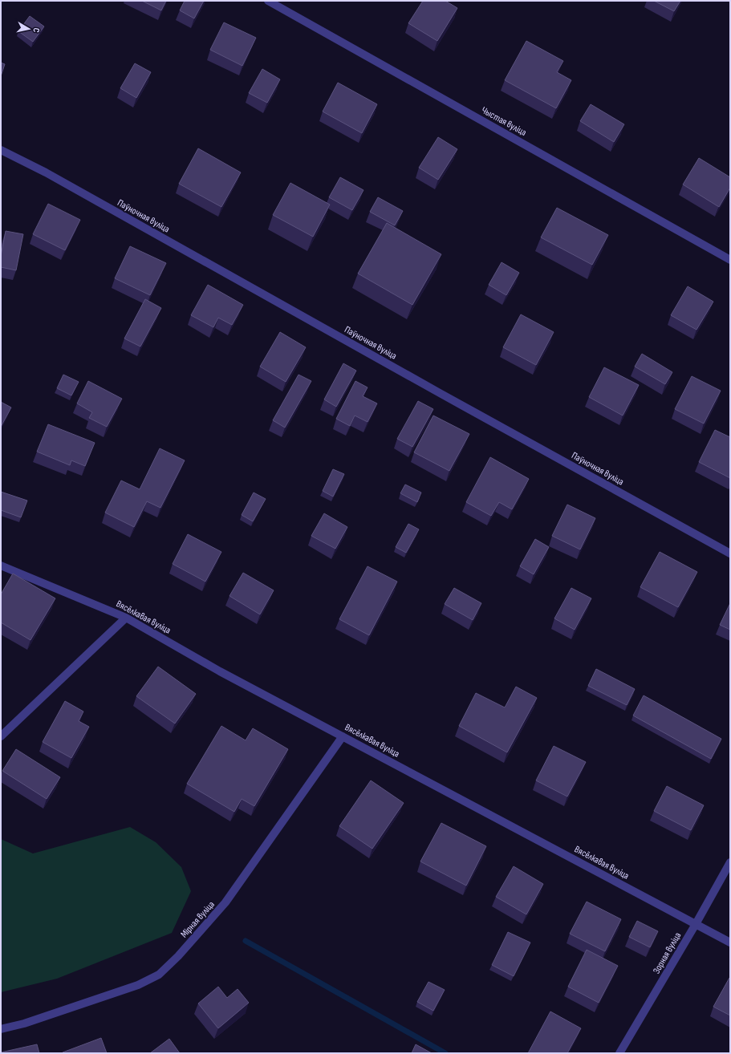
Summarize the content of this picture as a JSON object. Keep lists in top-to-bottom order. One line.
{"streets":{"street":["Чыстая вуліца","Паўночная вуліца","Вясёлкавая вуліца","Мірная вуліца","Зорная вуліца"]},"crossings":[["Вясёлкавая вуліца","Мірная вуліца"],["Вясёлкавая вуліца","Зорная вуліца"]],"north":"right"}
